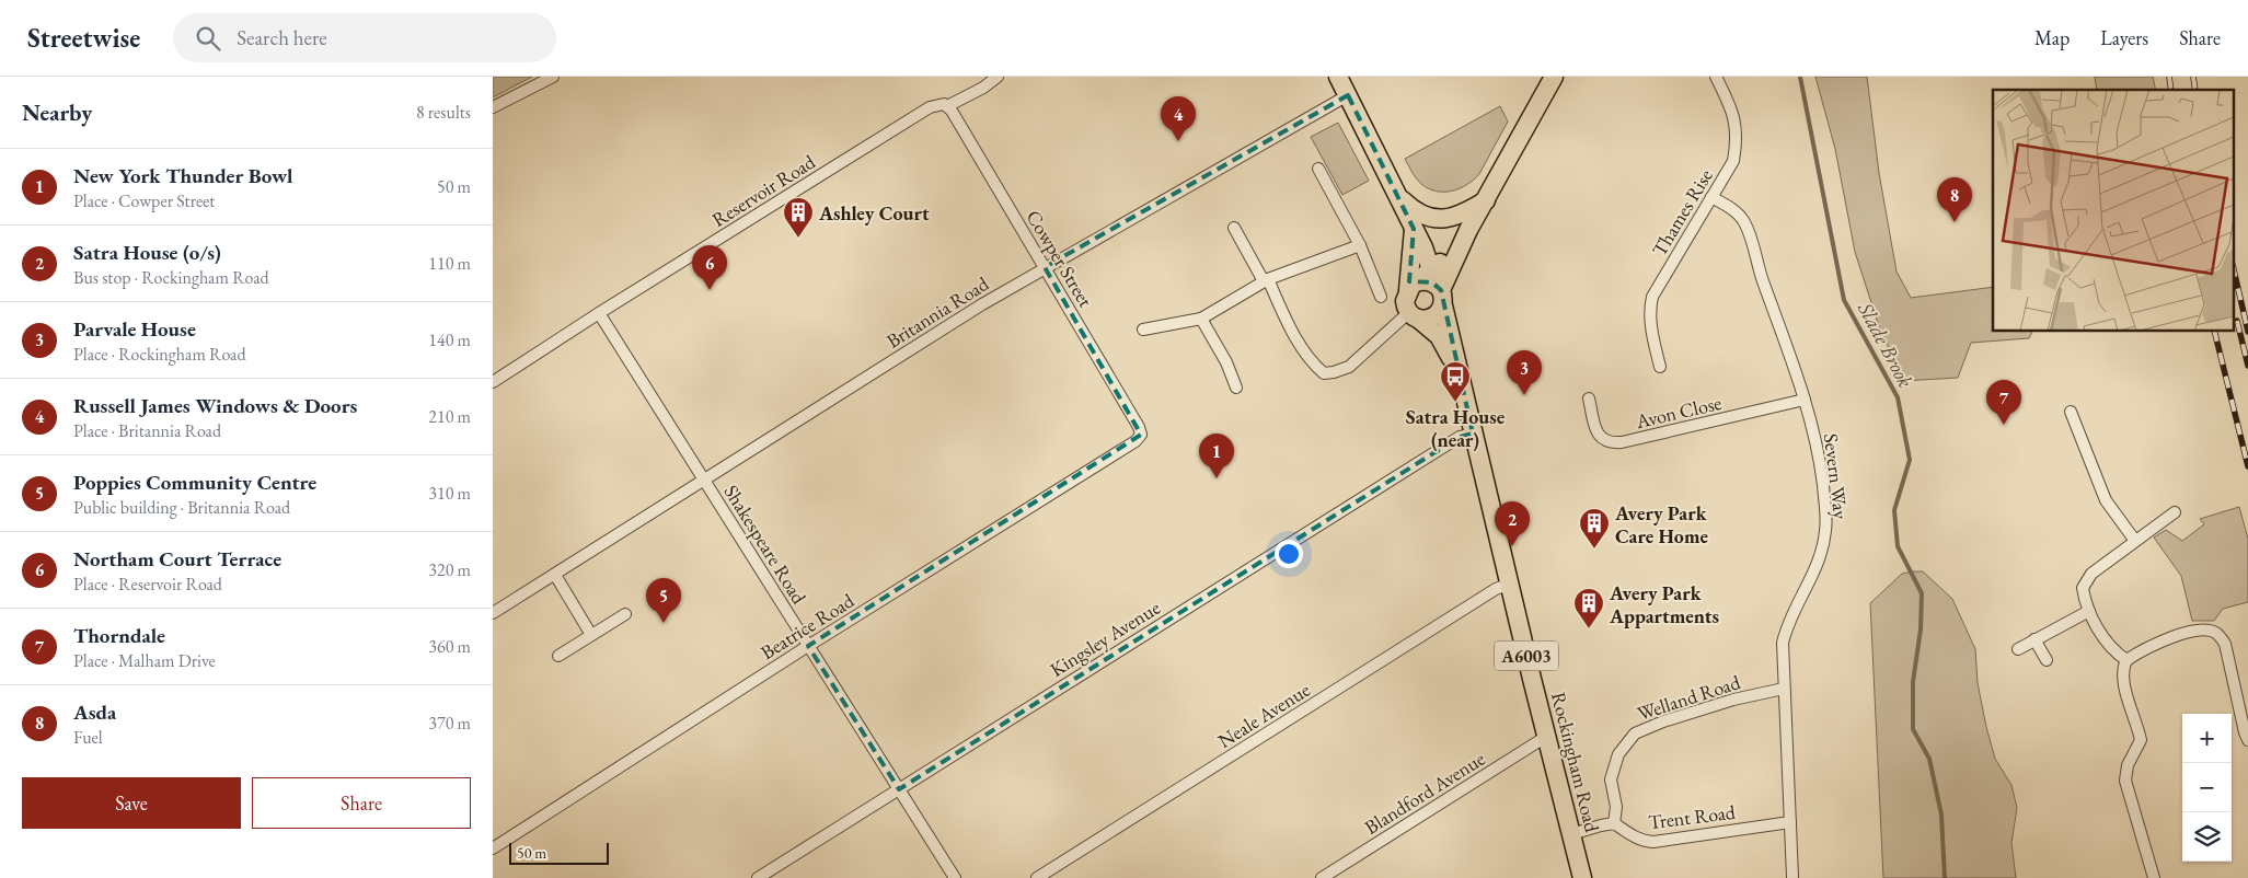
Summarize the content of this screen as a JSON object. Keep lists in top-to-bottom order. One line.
{"streets":{"main road":["A6003","Rockingham Road"],"street":["Reservoir Road","Thames Rise","Cowper Street","Britannia Road","Avon Close","Severn Way","Shakespeare Road","Beatrice Road","Kingsley Avenue","Welland Road","Neale Avenue","Blandford Avenue","Trent Road"]},"crossings":[["Reservoir Road","Cowper Street"],["Reservoir Road","Shakespeare Road"],["Thames Rise","Severn Way"],["Cowper Street","Britannia Road"],["Cowper Street","Beatrice Road"],["Britannia Road","Shakespeare Road"],["Britannia Road","Rockingham Road"],["Avon Close","Severn Way"],["Severn Way","Welland Road"],["Severn Way","Trent Road"],["Shakespeare Road","Beatrice Road"],["Shakespeare Road","Kingsley Avenue"],["Kingsley Avenue","Rockingham Road"],["Welland Road","Trent Road"],["Neale Avenue","Rockingham Road"],["Rockingham Road","Blandford Avenue"]],"water":["Slade Brook"],"places":{"building":["Ashley Court","Avery Park Care Home","Avery Park Appartments"],"bus stop":["Satra House (near)"]},"scale_bar":"50 m","page":{"header":"Streetwise","search":"Search here","nav":["Map","Layers","Share"],"heading":["Nearby","8 results"],"pins":["4","8","6","3","7","1","2","5"],"list":[{"mark":"1","name":"New York Thunder Bowl","note":"Place · Cowper Street","value":"50 m"},{"mark":"2","name":"Satra House (o/s)","note":"Bus stop · Rockingham Road","value":"110 m"},{"mark":"3","name":"Parvale House","note":"Place · Rockingham Road","value":"140 m"},{"mark":"4","name":"Russell James Windows & Doors","note":"Place · Britannia Road","value":"210 m"},{"mark":"5","name":"Poppies Community Centre","note":"Public building · Britannia Road","value":"310 m"},{"mark":"6","name":"Northam Court Terrace","note":"Place · Reservoir Road","value":"320 m"},{"mark":"7","name":"Thorndale","note":"Place · Malham Drive","value":"360 m"},{"mark":"8","name":"Asda","note":"Fuel","value":"370 m"}],"map_buttons":["+","−"],"buttons":["Save","Share"],"scale":"50 m"}}
